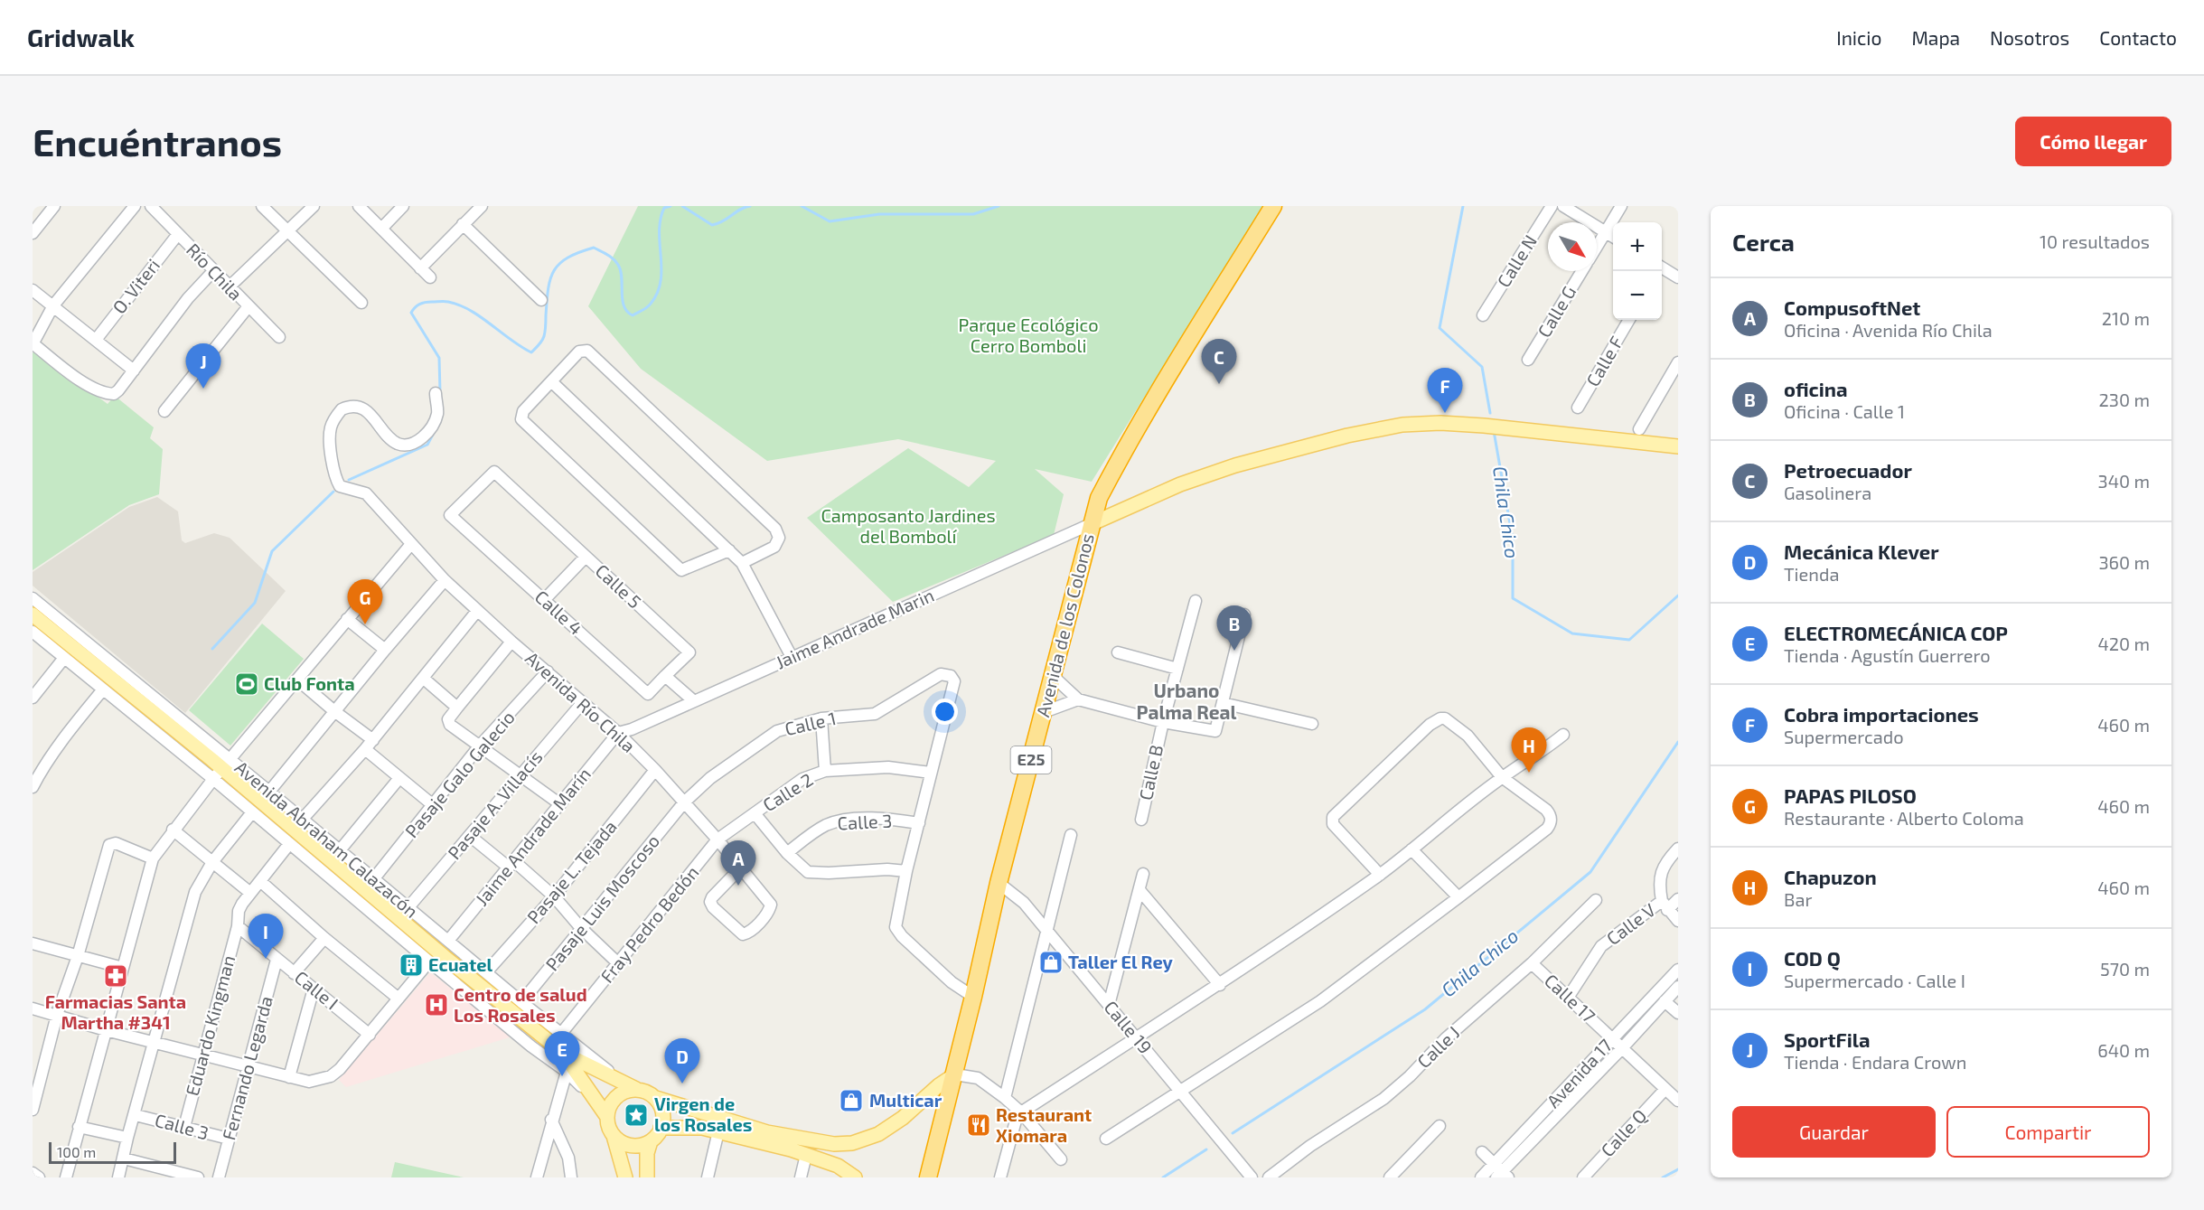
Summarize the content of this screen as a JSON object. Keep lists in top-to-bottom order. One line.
{"streets":{"highway":["Avenida de los Colonos","E25"],"main road":["Avenida Abraham Calazacón"],"street":["Calle N","Río Chila","O. Viteri","Calle G","Calle F","Calle 5","Calle 4","Jaime Andrade Marin","Avenida Río Chila","Calle 1","Calle B","Pasaje Galo Galecio","Calle 2","Pasaje A. Villacís","Calle 3","Jaime Andrade Marín","Pasaje L. Tejada","Pasaje Luis Moscoso","Fray Pedro Bedón","Calle V","Calle I","Calle 17","Eduardo Kingman","Calle 19","Calle J","Fernando Legarda","Avenida 17","Calle Q"]},"crossings":[["Río Chila","O. Viteri"],["Calle 5","Calle 4"],["Avenida de los Colonos","Jaime Andrade Marin"],["Avenida de los Colonos","Calle 19"],["Jaime Andrade Marin","Avenida Río Chila"],["Jaime Andrade Marin","Jaime Andrade Marín"],["Avenida Río Chila","Calle 1"],["Avenida Río Chila","Pasaje Galo Galecio"],["Avenida Río Chila","Calle 2"],["Avenida Río Chila","Pasaje A. Villacís"],["Avenida Río Chila","Jaime Andrade Marín"],["Avenida Río Chila","Pasaje L. Tejada"],["Avenida Río Chila","Pasaje Luis Moscoso"],["Avenida Río Chila","Fray Pedro Bedón"],["Calle 1","Calle 2"],["Calle 1","Pasaje Luis Moscoso"],["Pasaje Galo Galecio","Avenida Abraham Calazacón"],["Calle 2","Fray Pedro Bedón"],["Pasaje A. Villacís","Avenida Abraham Calazacón"],["Calle 3","Eduardo Kingman"],["Calle 3","Fernando Legarda"],["Jaime Andrade Marín","Avenida Abraham Calazacón"],["Avenida Abraham Calazacón","Pasaje L. Tejada"],["Avenida Abraham Calazacón","Pasaje Luis Moscoso"],["Avenida Abraham Calazacón","Fray Pedro Bedón"],["Avenida Abraham Calazacón","Eduardo Kingman"],["Calle V","Calle 17"],["Calle I","Eduardo Kingman"],["Calle I","Fernando Legarda"],["Calle 17","Calle J"],["Calle 17","Avenida 17"],["Calle 17","Calle Q"]],"districts":["Urbano Palma Real"],"water":["Chila Chico"],"parks":["Parque Ecológico Cerro Bomboli","Camposanto Jardines del Bombolí"],"places":{"sports":["Club Fonta"],"shop":["Taller El Rey","Multicar"],"building":["Ecuatel"],"pharmacy":["Farmacias Santa Martha #341"],"hospital":["Centro de salud Los Rosales"],"place":["Virgen de los Rosales"],"restaurant":["Restaurant Xiomara"]},"scale_bar":"100 m","north":"bottom right","page":{"header":"Gridwalk","nav":["Inicio","Mapa","Nosotros","Contacto"],"buttons":["Cómo llegar",["Guardar","Compartir"]],"title":"Encuéntranos","heading":["Cerca","10 resultados"],"map_buttons":["+","−"],"list":[{"mark":"A","name":"CompusoftNet","note":"Oficina · Avenida Río Chila","value":"210 m"},{"mark":"B","name":"oficina","note":"Oficina · Calle 1","value":"230 m"},{"mark":"C","name":"Petroecuador","note":"Gasolinera","value":"340 m"},{"mark":"D","name":"Mecánica Klever","note":"Tienda","value":"360 m"},{"mark":"E","name":"ELECTROMECÁNICA COP","note":"Tienda · Agustín Guerrero","value":"420 m"},{"mark":"F","name":"Cobra importaciones","note":"Supermercado","value":"460 m"},{"mark":"G","name":"PAPAS PILOSO","note":"Restaurante · Alberto Coloma","value":"460 m"},{"mark":"H","name":"Chapuzon","note":"Bar","value":"460 m"},{"mark":"I","name":"COD Q","note":"Supermercado · Calle I","value":"570 m"},{"mark":"J","name":"SportFila","note":"Tienda · Endara Crown","value":"640 m"}],"pins":["C","J","F","G","B","H","A","I","E","D"],"scale":"100 m"}}
